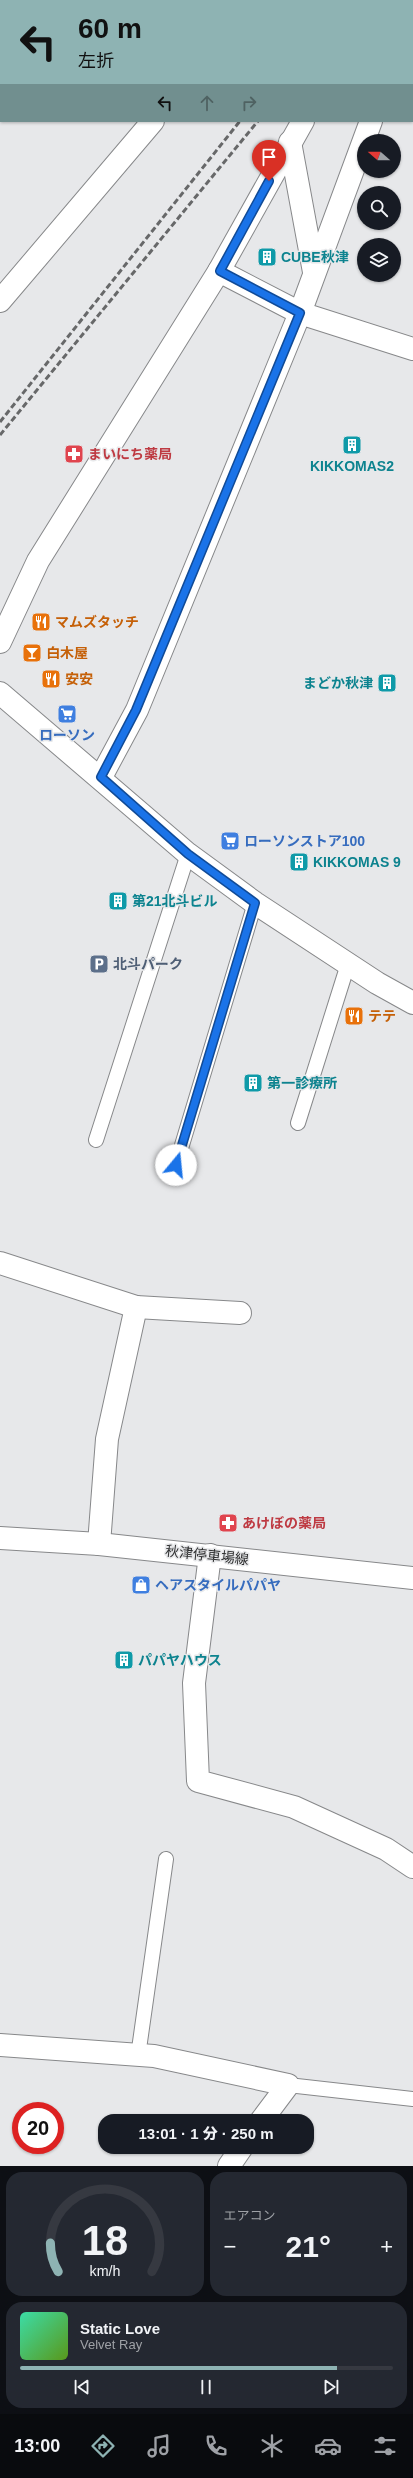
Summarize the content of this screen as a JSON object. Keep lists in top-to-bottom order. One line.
{"streets":{"street":["秋津停車場線"]},"places":{"building":["CUBE秋津","KIKKOMAS2","まどか秋津","KIKKOMAS 9","第21北斗ビル","第一診療所","パパヤハウス"],"pharmacy":["まいにち薬局","あけぼの薬局"],"restaurant":["マムズタッチ","安安","テテ"],"bar":["白木屋"],"supermarket":["ローソン","ローソンストア100"],"parking":["北斗パーク"],"shop":["ヘアスタイルパパヤ"]},"north":"left","page":{"turn":["60 m","左折"],"limit":"20","trip":"13:01 · 1 分 · 250 m","tile":"エアコン","heat":["−","21°","+"],"song":["Static Love","Velvet Ray"],"tabs":"13:00","gauge":["18","km/h"]}}
